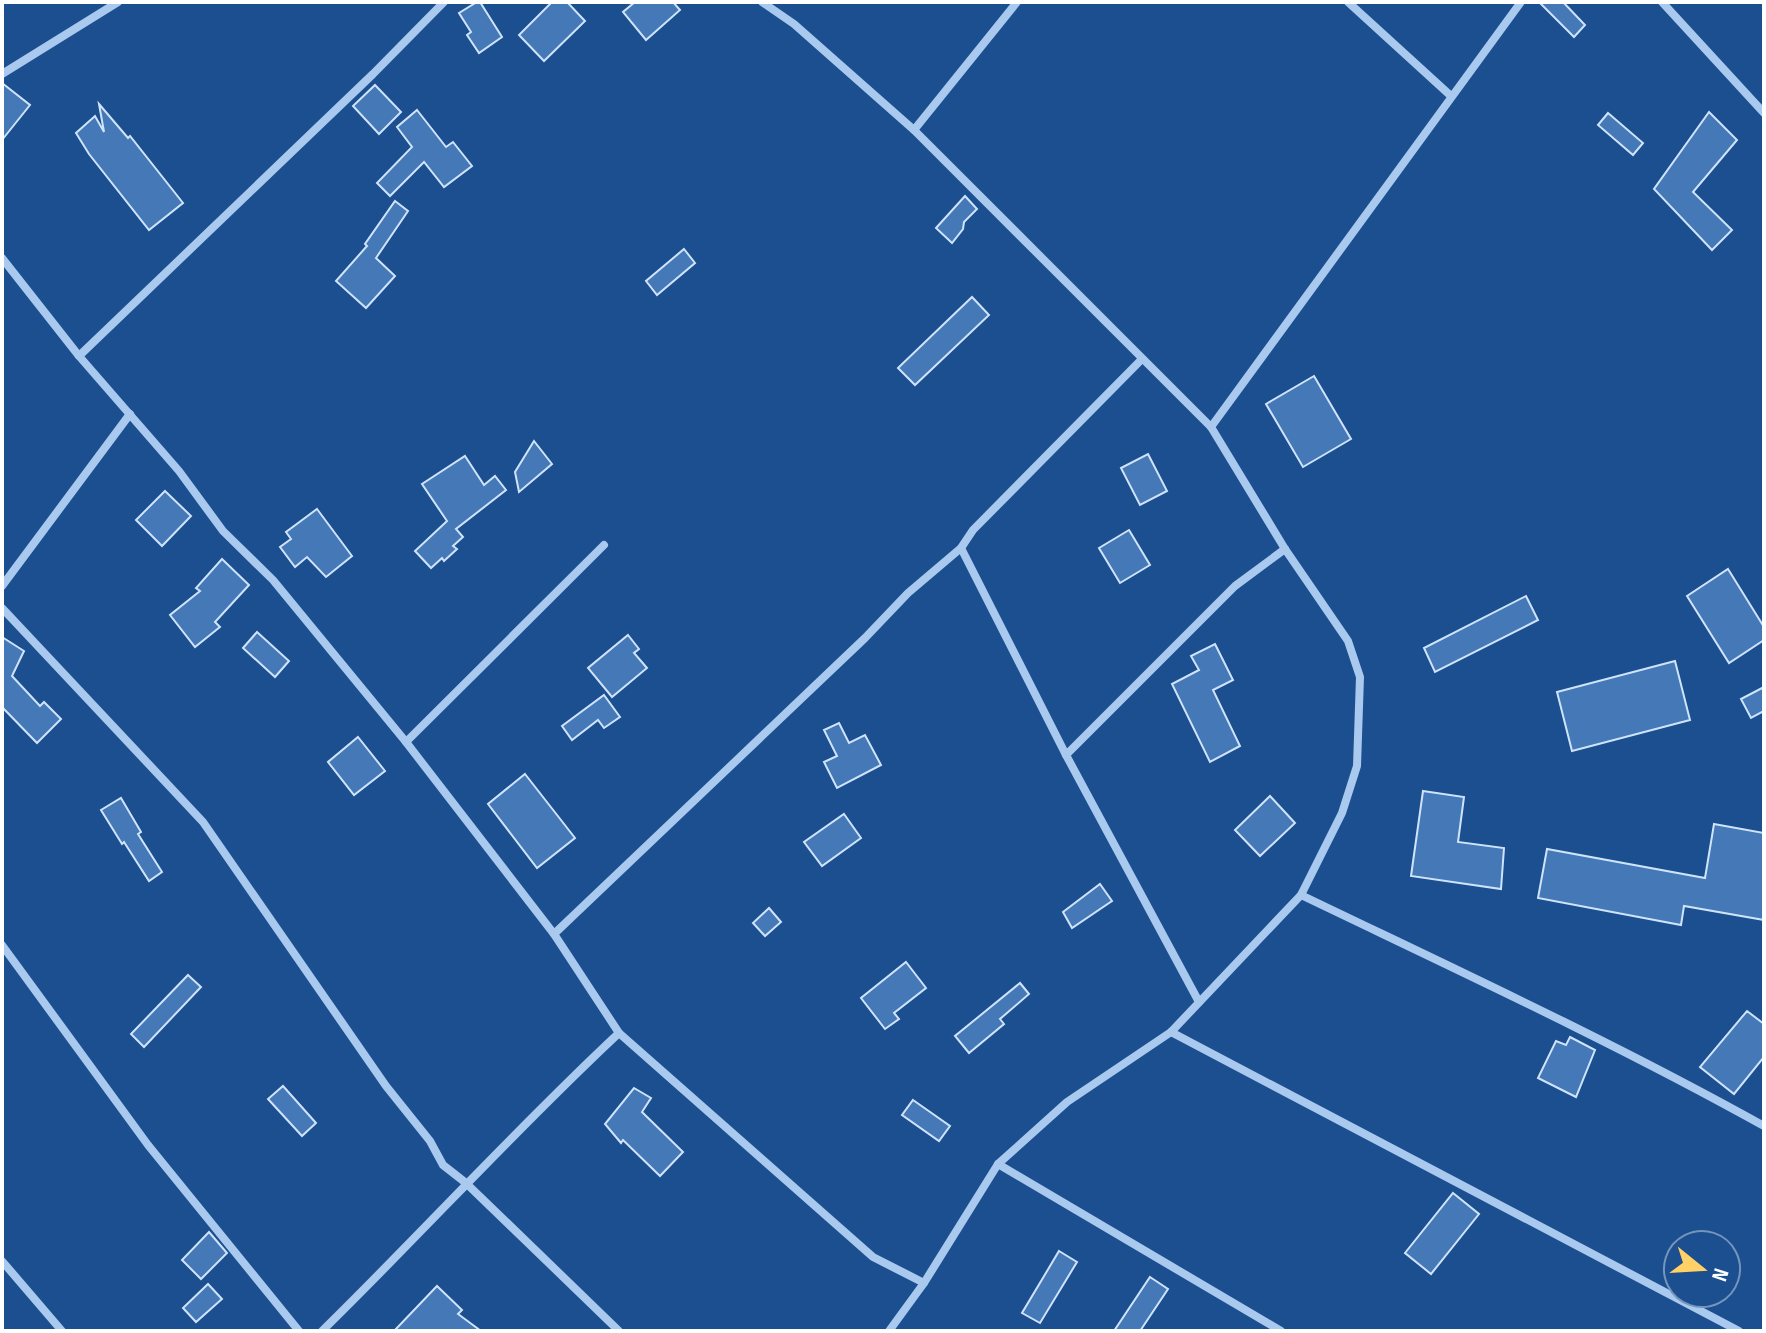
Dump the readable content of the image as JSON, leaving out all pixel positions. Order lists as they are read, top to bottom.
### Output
{
  "north": "right"
}
